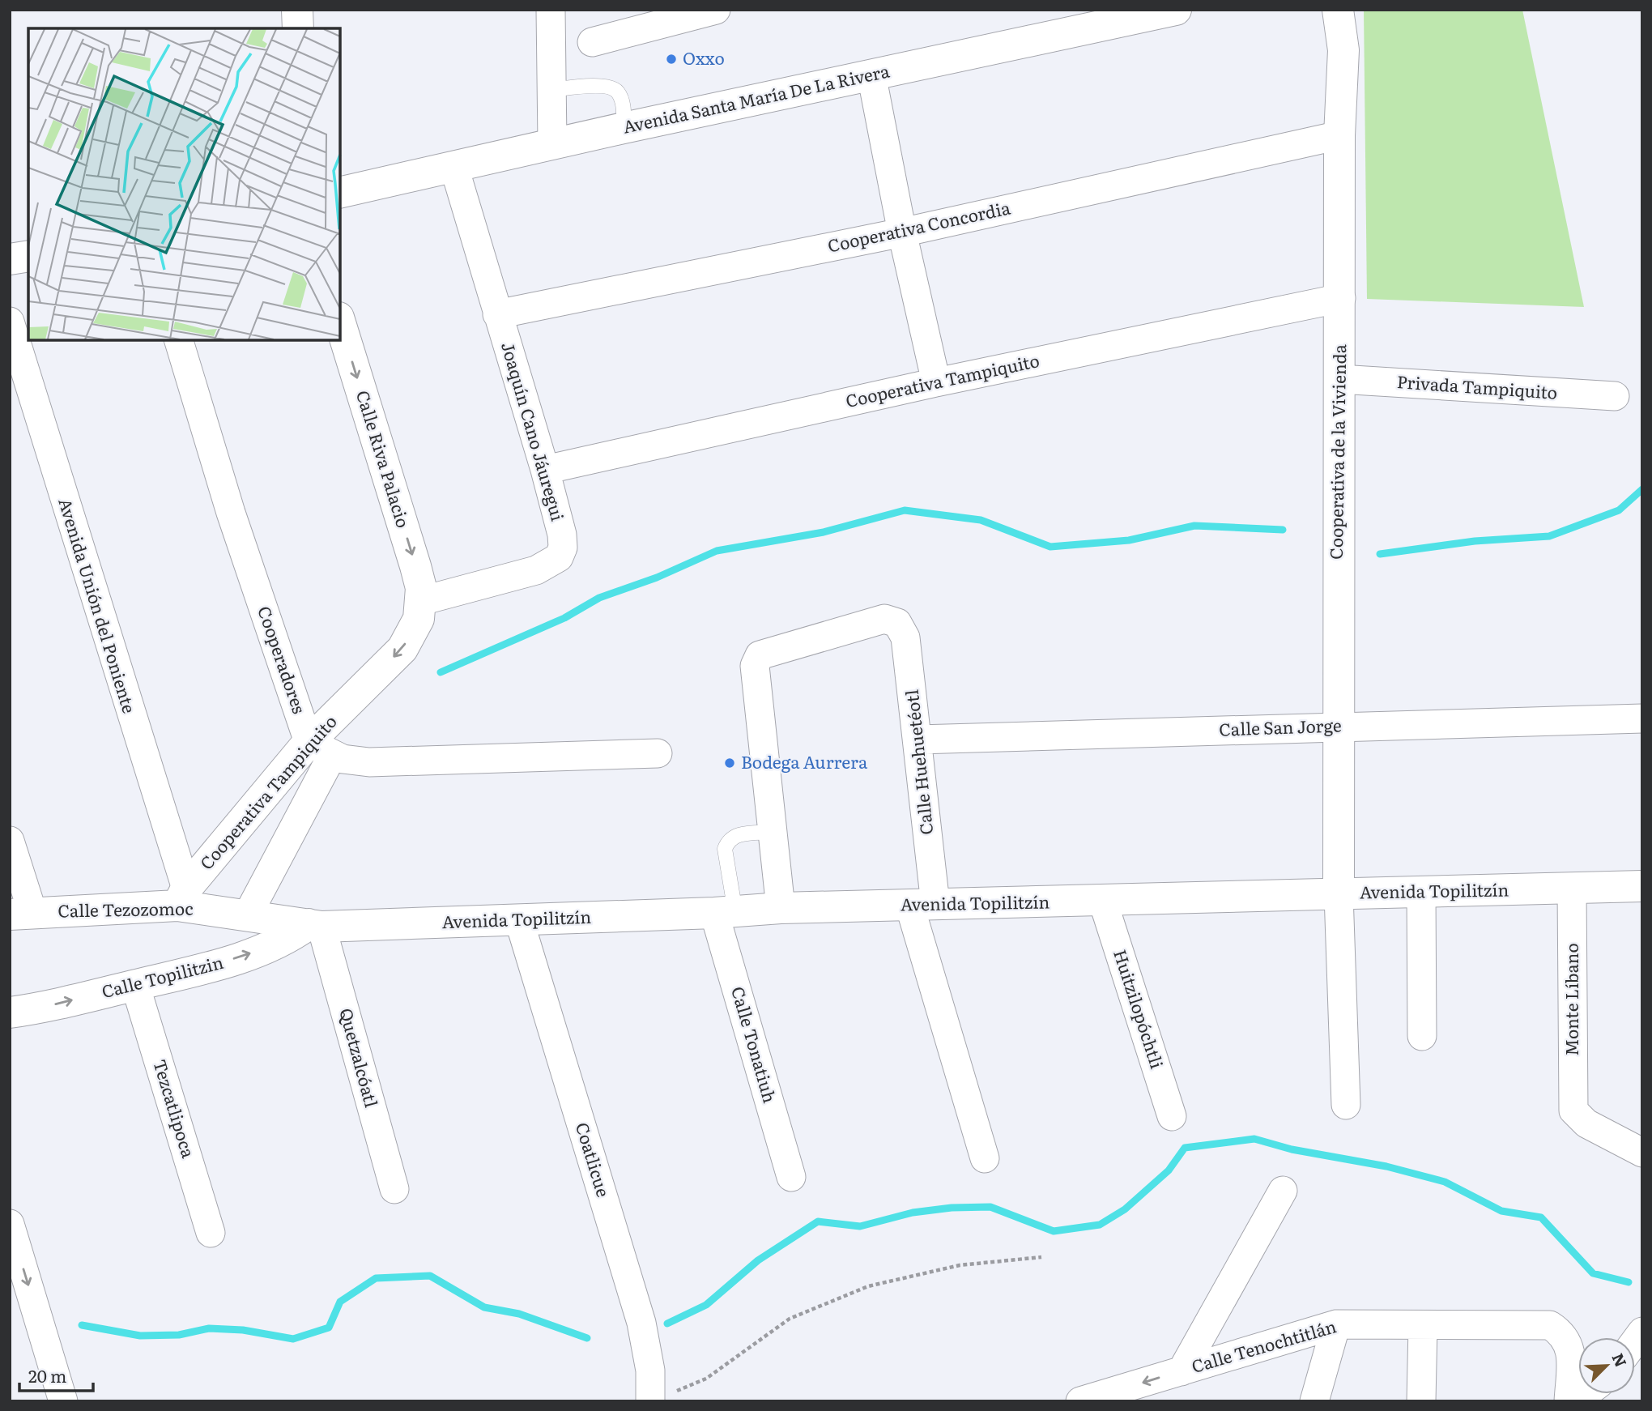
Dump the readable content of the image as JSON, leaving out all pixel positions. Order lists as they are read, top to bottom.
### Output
{
  "streets": {
    "street": [
      "Avenida Santa María De La Rivera",
      "Cooperativa Concordia",
      "Cooperativa Tampiquito",
      "Privada Tampiquito",
      "Joaquín Cano Jáuregui",
      "Cooperativa de la Vivienda",
      "Calle Riva Palacio",
      "Avenida Unión del Poniente",
      "Cooperadores",
      "Calle San Jorge",
      "Calle Huehuetéotl",
      "Avenida Topilitzín",
      "Calle Tezozomoc",
      "Calle Topilitzin",
      "Monte Líbano",
      "Huitzilopóchtli",
      "Calle Tonatiuh",
      "Quetzalcóatl",
      "Tezcatlipoca",
      "Coatlicue",
      "Calle Tenochtitlán"
    ]
  },
  "crossings": [
    ["Avenida Santa María De La Rivera", "Joaquín Cano Jáuregui"],
    ["Cooperativa Concordia", "Joaquín Cano Jáuregui"],
    ["Cooperativa Concordia", "Cooperativa de la Vivienda"],
    ["Cooperativa Tampiquito", "Joaquín Cano Jáuregui"],
    ["Cooperativa Tampiquito", "Cooperativa de la Vivienda"],
    ["Cooperativa Tampiquito", "Calle Riva Palacio"],
    ["Cooperativa Tampiquito", "Avenida Unión del Poniente"],
    ["Cooperativa Tampiquito", "Cooperadores"],
    ["Cooperativa Tampiquito", "Calle Tezozomoc"],
    ["Privada Tampiquito", "Cooperativa de la Vivienda"],
    ["Joaquín Cano Jáuregui", "Calle Riva Palacio"],
    ["Cooperativa de la Vivienda", "Calle San Jorge"],
    ["Cooperativa de la Vivienda", "Avenida Topilitzín"],
    ["Avenida Unión del Poniente", "Calle Tezozomoc"],
    ["Calle San Jorge", "Calle Huehuetéotl"],
    ["Calle Huehuetéotl", "Avenida Topilitzín"],
    ["Avenida Topilitzín", "Calle Tezozomoc"],
    ["Avenida Topilitzín", "Calle Topilitzin"],
    ["Avenida Topilitzín", "Monte Líbano"],
    ["Avenida Topilitzín", "Huitzilopóchtli"],
    ["Avenida Topilitzín", "Calle Tonatiuh"],
    ["Avenida Topilitzín", "Quetzalcóatl"],
    ["Avenida Topilitzín", "Coatlicue"],
    ["Calle Tezozomoc", "Calle Topilitzin"],
    ["Calle Tezozomoc", "Quetzalcóatl"],
    ["Calle Topilitzin", "Quetzalcóatl"],
    ["Calle Topilitzin", "Tezcatlipoca"]
  ],
  "one_way": ["Calle Riva Palacio", "Calle Topilitzin"],
  "places": ["Oxxo", "Bodega Aurrera"],
  "scale_bar": "20 m",
  "north": "top right"
}
